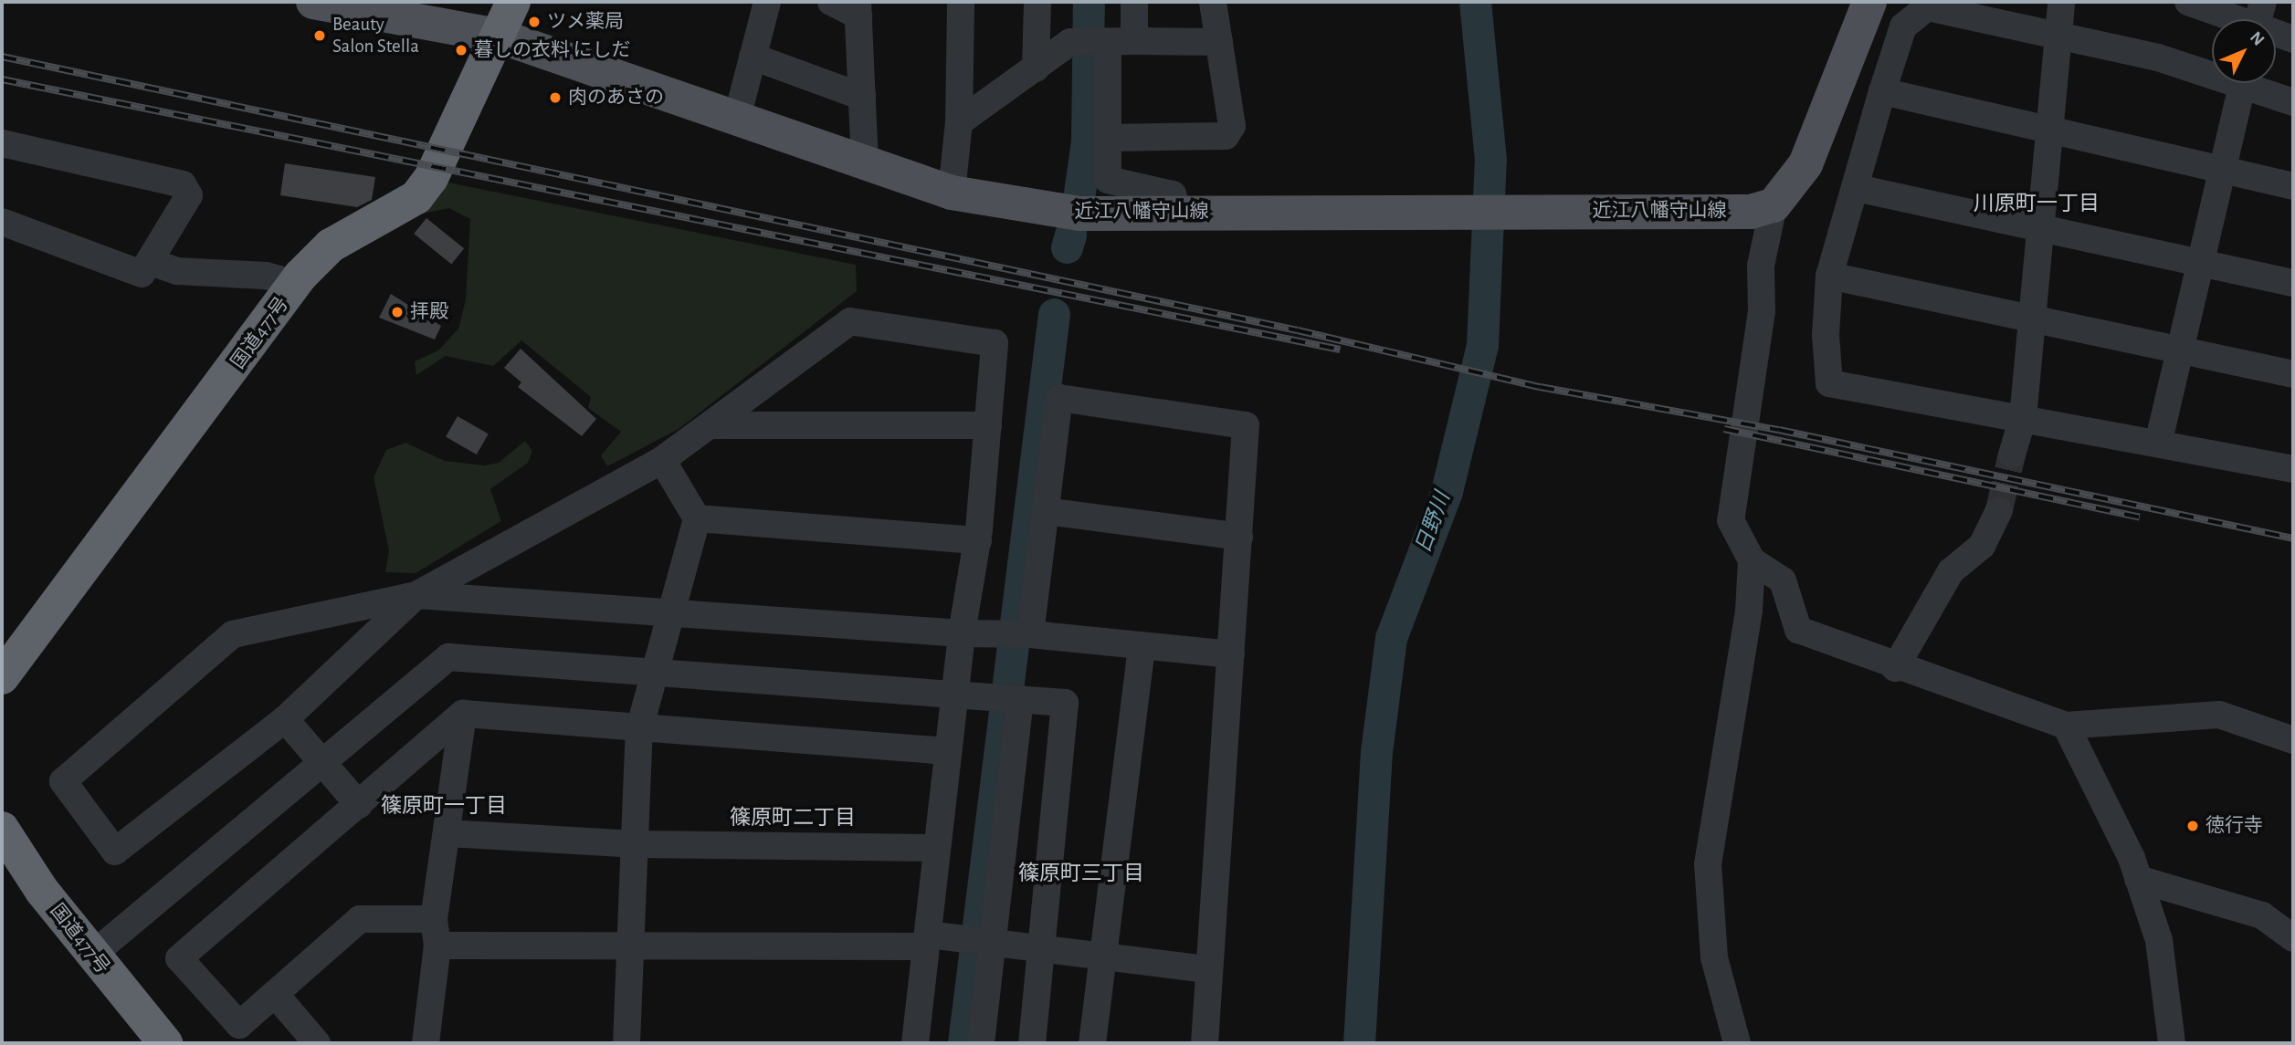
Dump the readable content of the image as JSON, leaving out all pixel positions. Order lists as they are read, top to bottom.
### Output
{
  "streets": {
    "highway": ["国道477号"],
    "main road": ["近江八幡守山線"]
  },
  "crossings": [
    ["近江八幡守山線", "国道477号"]
  ],
  "districts": [
    "川原町一丁目",
    "篠原町一丁目",
    "篠原町二丁目",
    "篠原町三丁目"
  ],
  "water": ["日野川"],
  "places": [
    "ツメ薬局",
    "Beauty Salon Stella",
    "暮しの衣料 にしだ",
    "肉のあさの",
    "拝殿",
    "徳行寺"
  ],
  "north": "top right"
}
